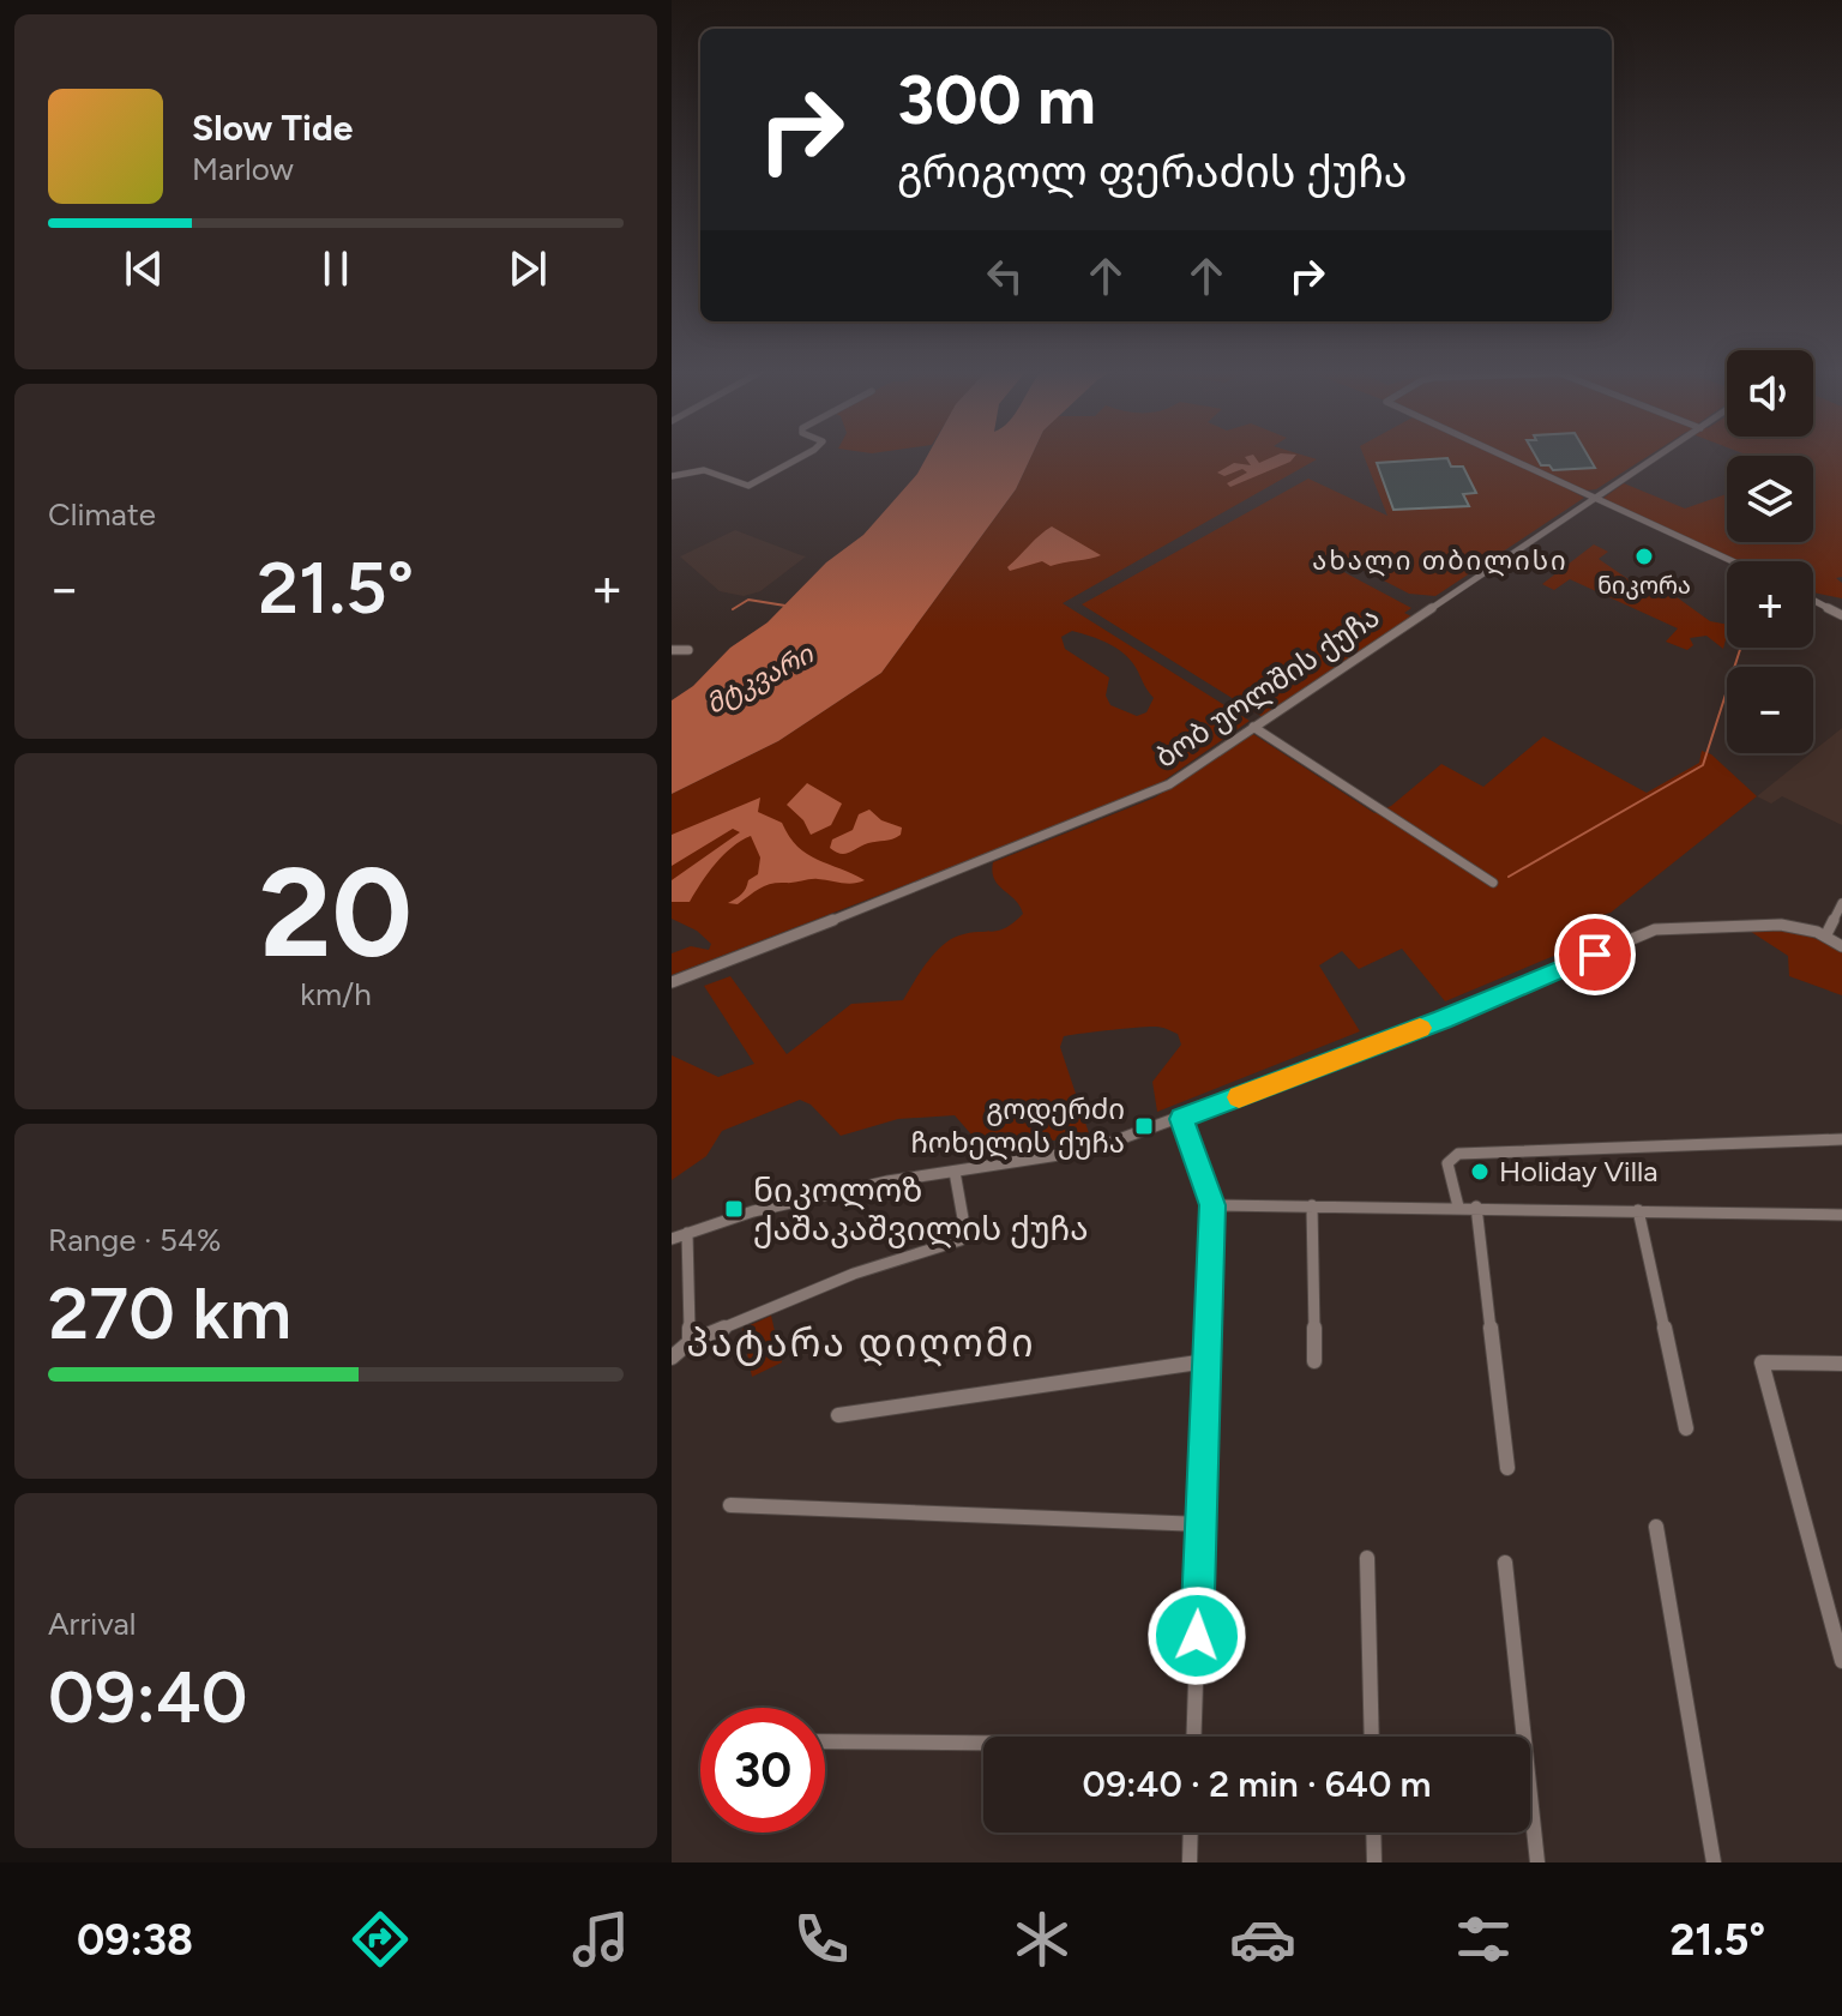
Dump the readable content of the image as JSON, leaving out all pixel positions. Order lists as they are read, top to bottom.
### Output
{
  "streets": {
    "street": ["ბობ უოლშის ქუჩა"]
  },
  "districts": ["ახალი თბილისი", "პატარა დიღომი"],
  "water": ["მტკვარი"],
  "places": {
    "other": ["ნიკორა", "Holiday Villa"],
    "transit": ["გოდერძი ჩოხელის ქუჩა", "ნიკოლოზ ქაშაკაშვილის ქუჩა"]
  },
  "page": {
    "turn": ["300 m", "გრიგოლ ფერაძის ქუჩა"],
    "song": ["Slow Tide", "Marlow"],
    "map_buttons": ["+", "−"],
    "tile": [
      "Climate",
      ["20", "km/h"],
      ["Range · 54%", "270 km"],
      ["Arrival", "09:40"]
    ],
    "heat": ["−", "21.5°", "+"],
    "limit": "30",
    "trip": "09:40 · 2 min · 640 m",
    "tabs": ["09:38", "21.5°"]
  }
}
